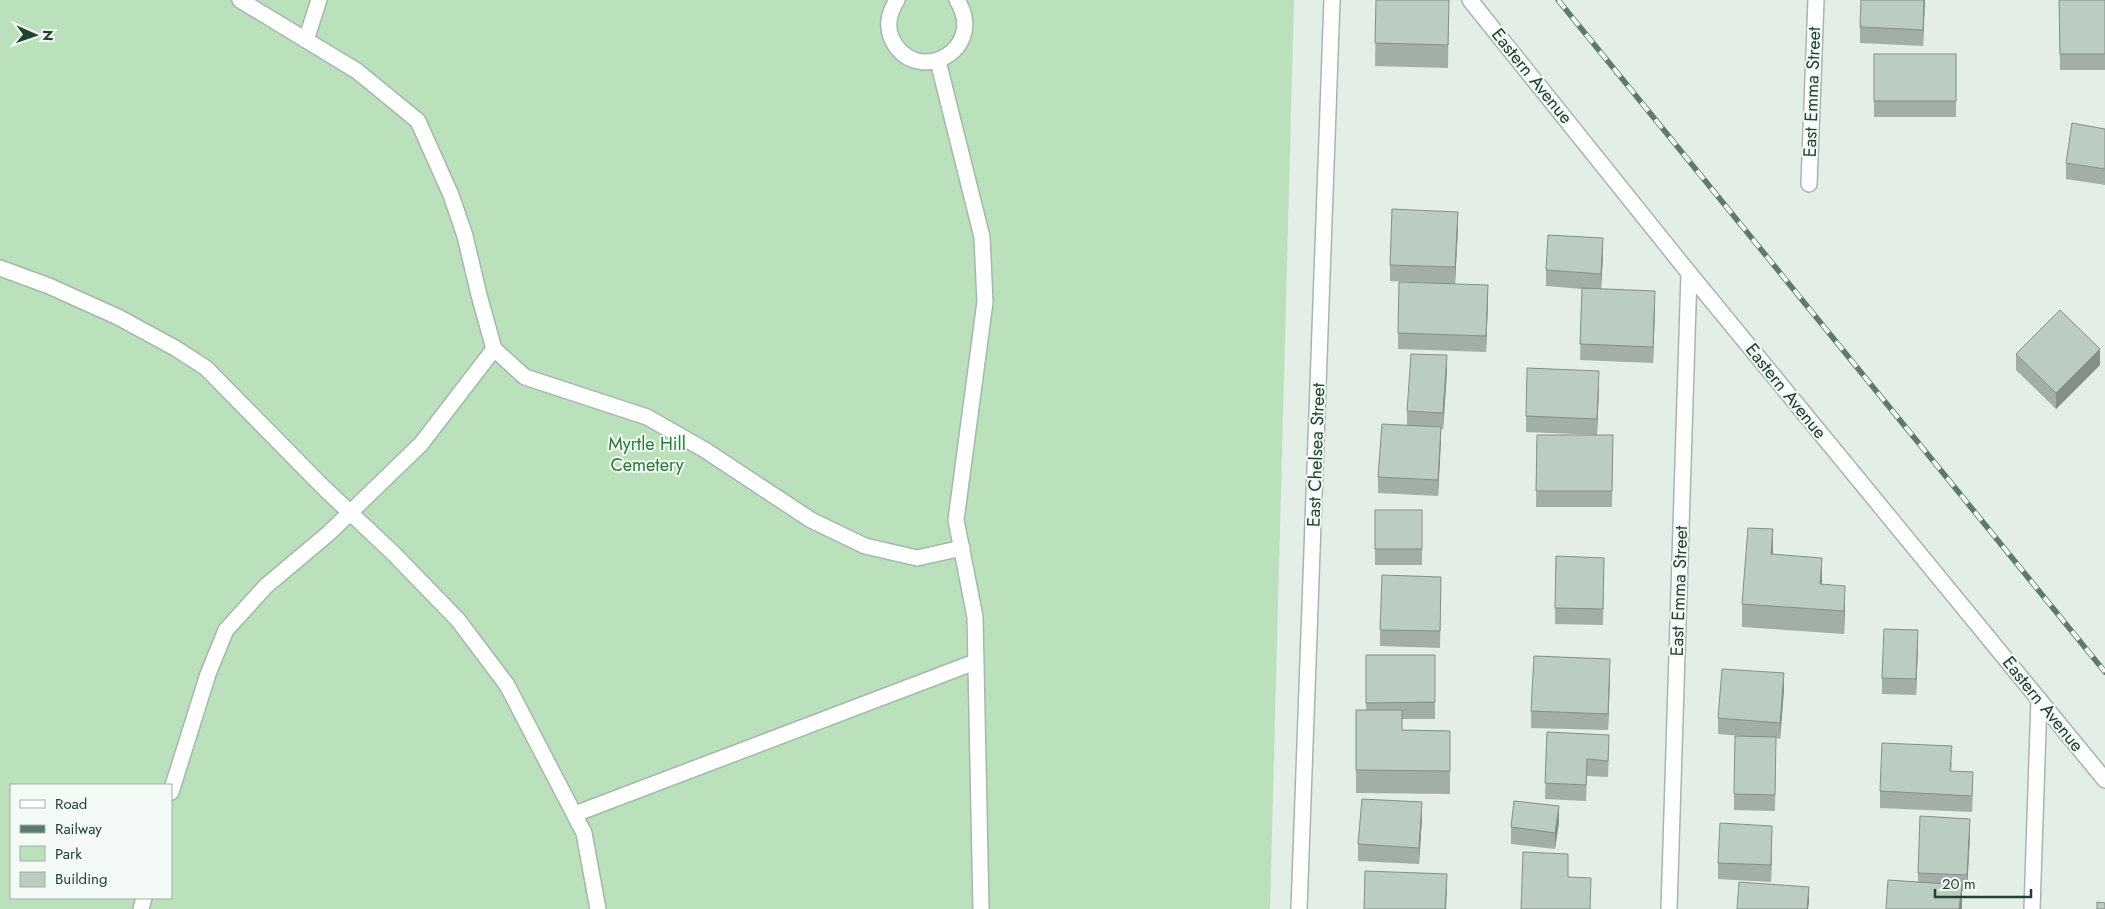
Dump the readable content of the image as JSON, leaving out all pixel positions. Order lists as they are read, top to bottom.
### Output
{
  "streets": {
    "street": ["Eastern Avenue", "East Emma Street", "East Chelsea Street"]
  },
  "crossings": [
    ["Eastern Avenue", "East Emma Street"]
  ],
  "parks": ["Myrtle Hill Cemetery"],
  "legend": [
    "Road",
    "Railway",
    "Park",
    "Building"
  ],
  "scale_bar": "20 m",
  "north": "right"
}
